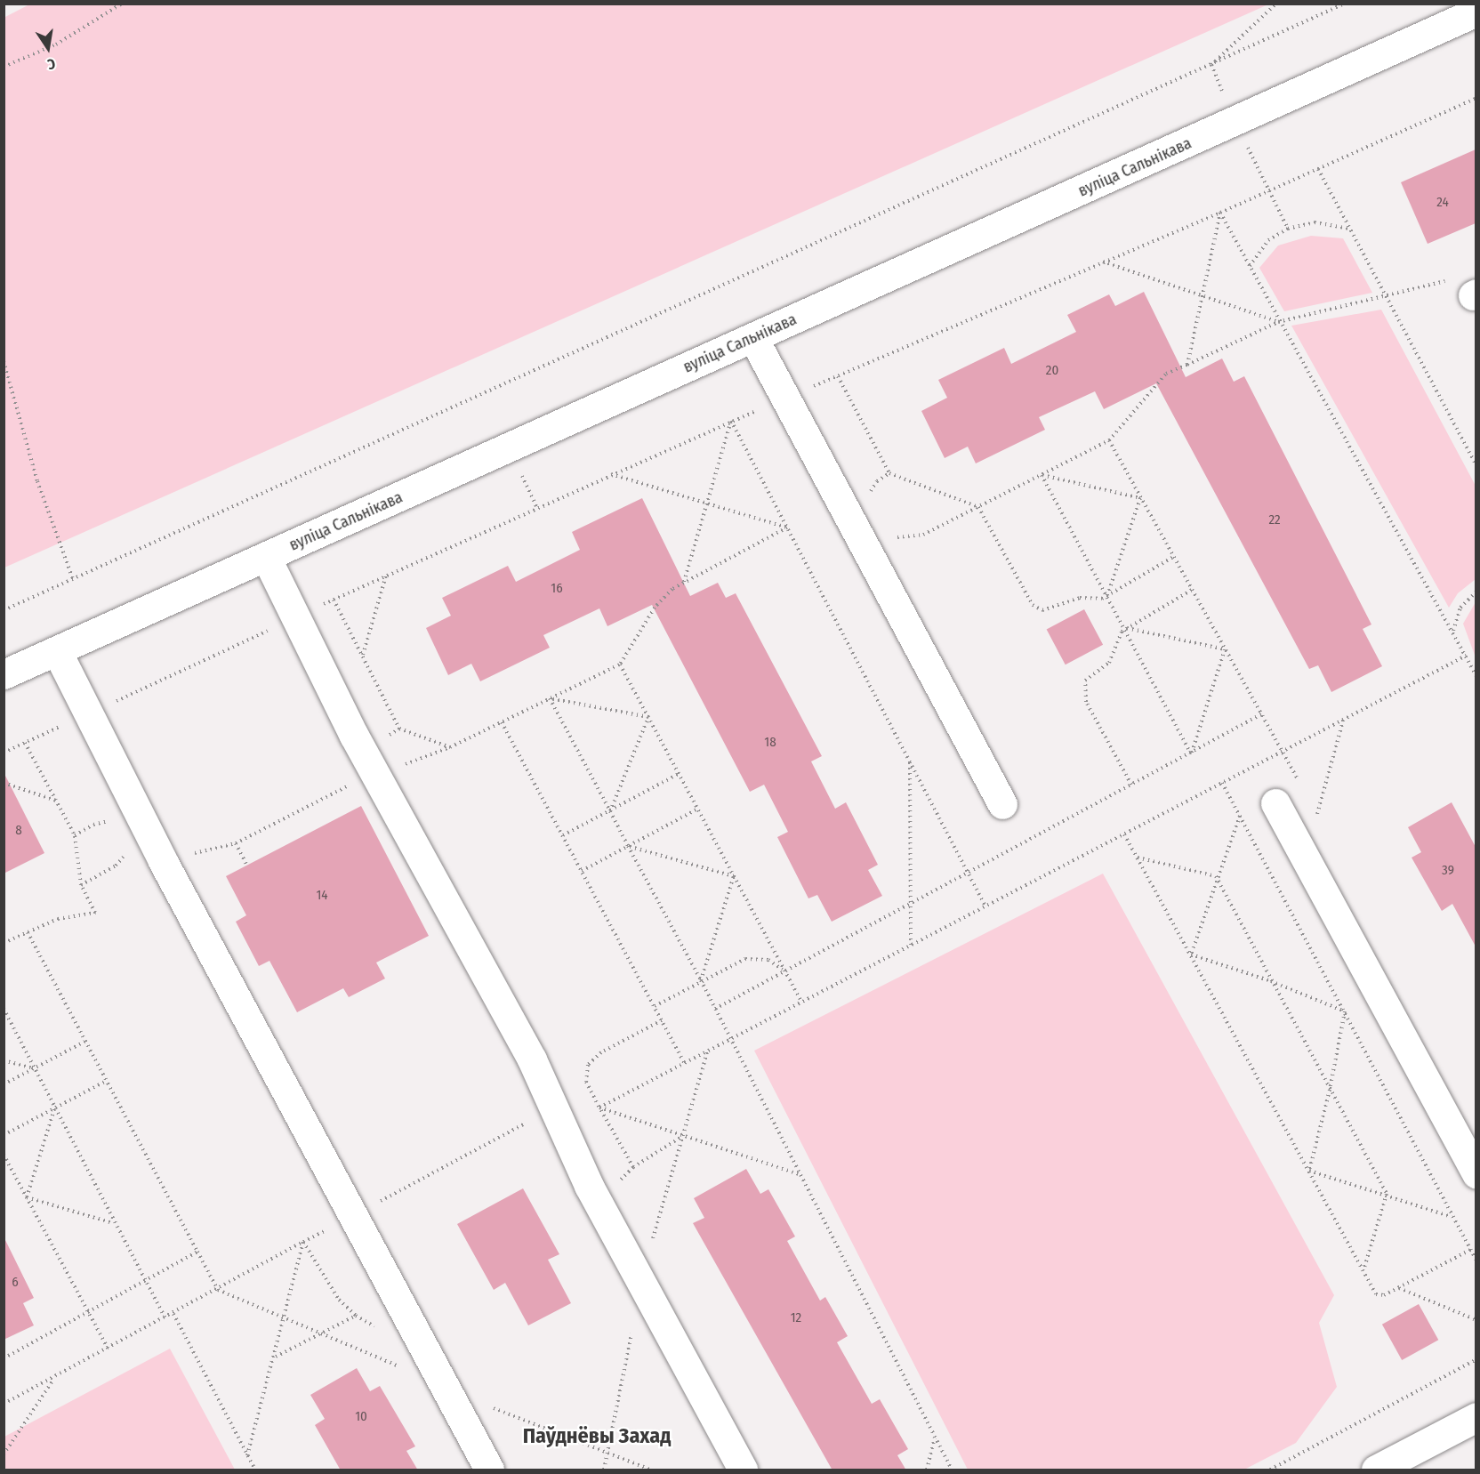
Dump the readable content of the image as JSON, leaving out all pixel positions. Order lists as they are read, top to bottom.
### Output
{
  "streets": {
    "street": ["вуліца Сальнікава"]
  },
  "districts": ["Паўднёвы Захад"],
  "house_numbers": [
    "24",
    "20",
    "22",
    "16",
    "18",
    "8",
    "39",
    "14",
    "6",
    "12",
    "10"
  ],
  "north": "bottom"
}
